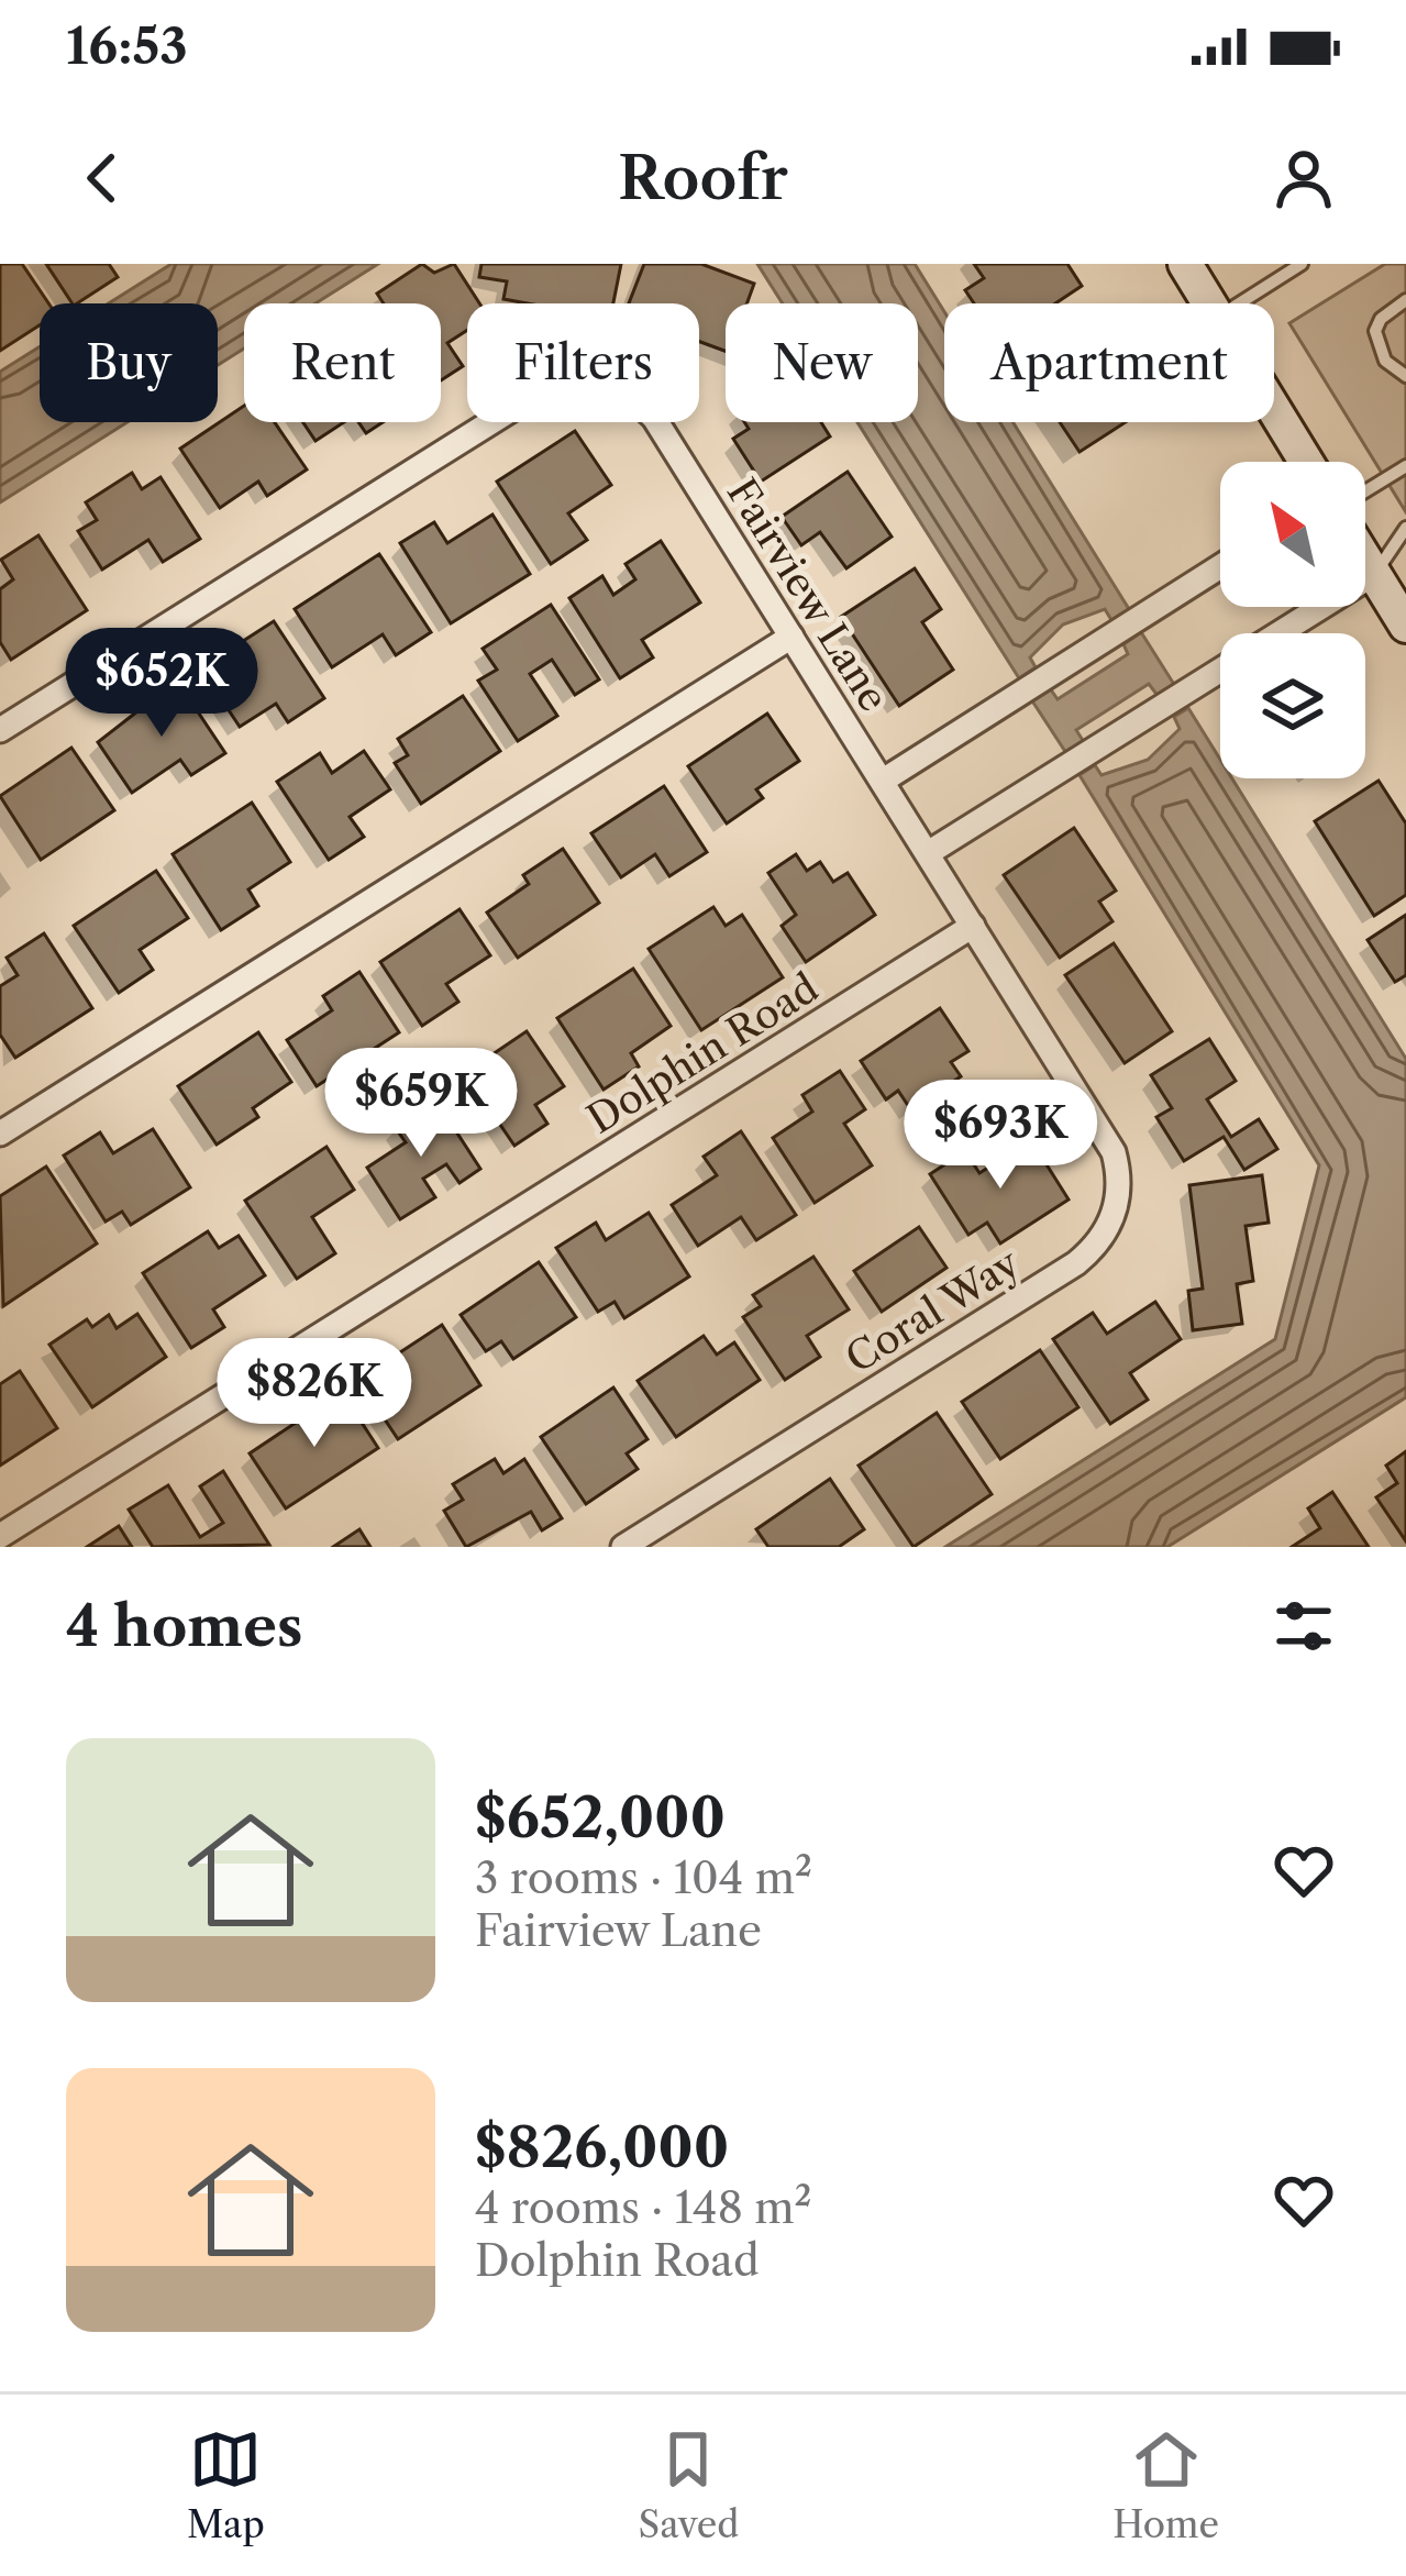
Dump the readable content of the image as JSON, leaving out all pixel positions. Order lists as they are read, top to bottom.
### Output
{
  "streets": {
    "street": ["Fairview Lane", "Dolphin Road", "Coral Way"]
  },
  "crossings": [
    ["Fairview Lane", "Coral Way"],
    ["Dolphin Road", "Coral Way"]
  ],
  "north": "top left",
  "page": {
    "status": "16:53",
    "header": "Roofr",
    "chip": [
      "Buy",
      "Rent",
      "Filters",
      "New",
      "Apartment"
    ],
    "price": [
      "$652K",
      "$659K",
      "$693K",
      "$826K"
    ],
    "heading": "4 homes",
    "list": [
      {
        "name": "$652,000",
        "note": "3 rooms · 104 m² · Fairview Lane"
      },
      {
        "name": "$826,000",
        "note": "4 rooms · 148 m² · Dolphin Road"
      }
    ],
    "tabs": ["Map", "Saved", "Home"]
  }
}
